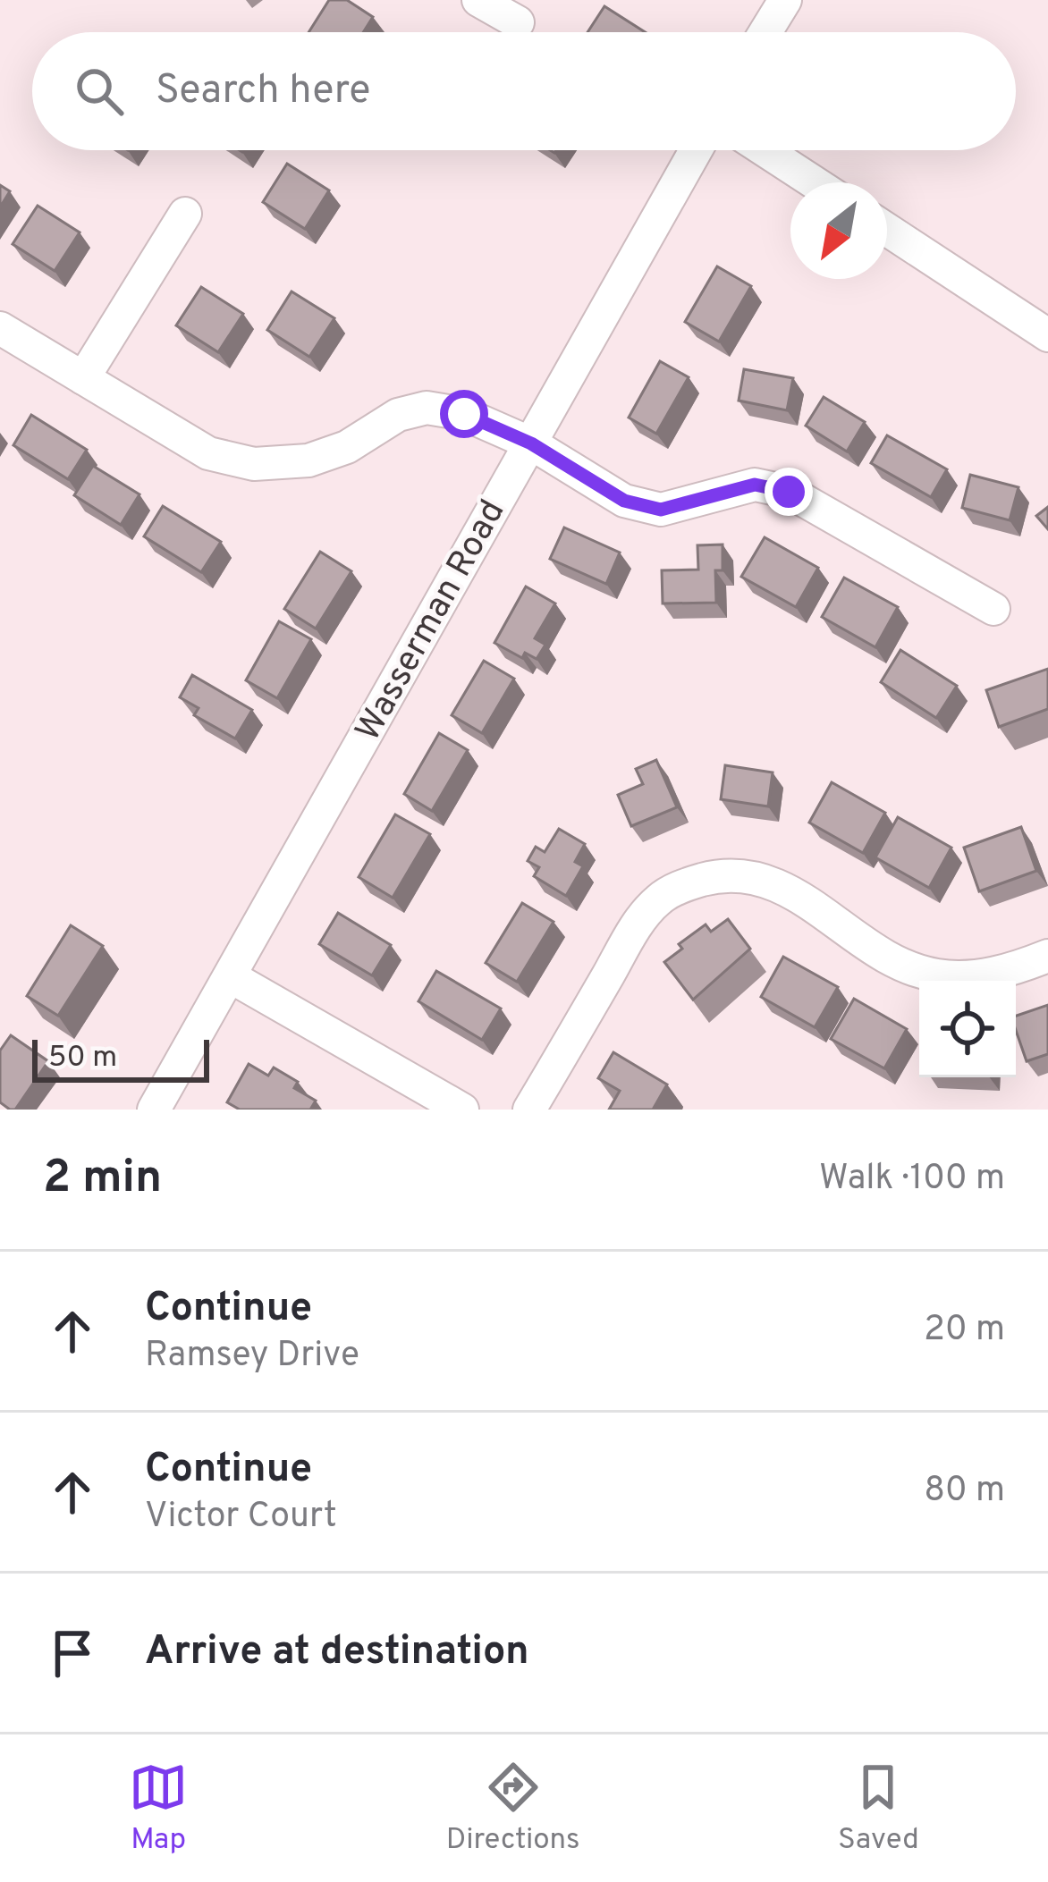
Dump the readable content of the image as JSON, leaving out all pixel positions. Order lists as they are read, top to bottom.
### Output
{
  "streets": {
    "street": ["Wasserman Road"]
  },
  "scale_bar": "50 m",
  "north": "bottom left",
  "page": {
    "search": "Search here",
    "scale": "50 m",
    "heading": ["2 min", "Walk · 100 m"],
    "list": [
      ["Continue", "Ramsey Drive", "20 m"],
      ["Continue", "Victor Court", "80 m"],
      "Arrive at destination"
    ],
    "nav": ["Map", "Directions", "Saved"]
  }
}
